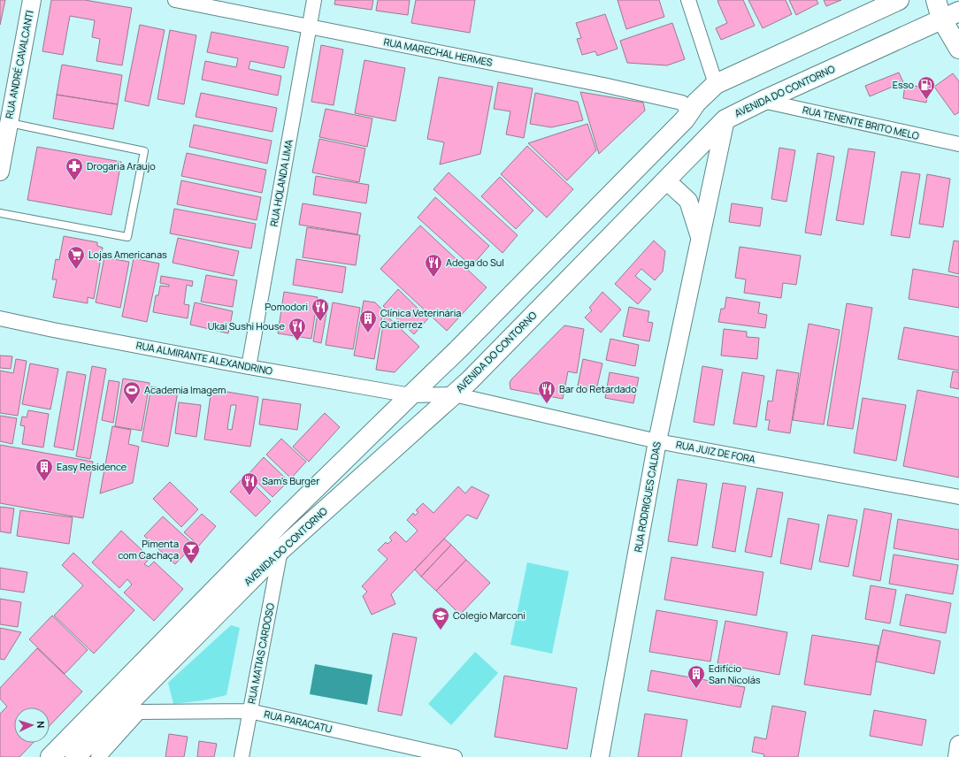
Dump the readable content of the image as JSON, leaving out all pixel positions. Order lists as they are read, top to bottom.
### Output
{
  "streets": {
    "main road": ["AVENIDA DO CONTORNO"],
    "street": [
      "RUA MARECHAL HERMES",
      "RUA ANDRÉ CAVALCANTI",
      "RUA TENENTE BRITO MELO",
      "RUA HOLANDA LIMA",
      "RUA ALMIRANTE ALEXANDRINO",
      "RUA JUIZ DE FORA",
      "RUA RODRIGUES CALDAS",
      "RUA MATIAS CARDOSO",
      "RUA PARACATU"
    ]
  },
  "crossings": [
    ["RUA MARECHAL HERMES", "AVENIDA DO CONTORNO"],
    ["RUA MARECHAL HERMES", "RUA HOLANDA LIMA"],
    ["AVENIDA DO CONTORNO", "RUA TENENTE BRITO MELO"],
    ["AVENIDA DO CONTORNO", "RUA ALMIRANTE ALEXANDRINO"],
    ["AVENIDA DO CONTORNO", "RUA JUIZ DE FORA"],
    ["AVENIDA DO CONTORNO", "RUA RODRIGUES CALDAS"],
    ["AVENIDA DO CONTORNO", "RUA MATIAS CARDOSO"],
    ["RUA HOLANDA LIMA", "RUA ALMIRANTE ALEXANDRINO"],
    ["RUA ALMIRANTE ALEXANDRINO", "RUA JUIZ DE FORA"],
    ["RUA JUIZ DE FORA", "RUA RODRIGUES CALDAS"],
    ["RUA MATIAS CARDOSO", "RUA PARACATU"]
  ],
  "places": {
    "fuel station": ["Esso"],
    "pharmacy": ["Drogaria Araujo"],
    "supermarket": ["Lojas Americanas"],
    "restaurant": [
      "Adega do Sul",
      "Pomodori",
      "Ukai Sushi House",
      "Bar do Retardado",
      "Sam's Burger"
    ],
    "building": ["Clínica Veterinária Gutierrez", "Easy Residence", "Edifício San Nicolás"],
    "sports": ["Academia Imagem"],
    "bar": ["Pimenta com Cachaça"],
    "school or university": ["Colegio Marconi"]
  },
  "north": "right"
}
